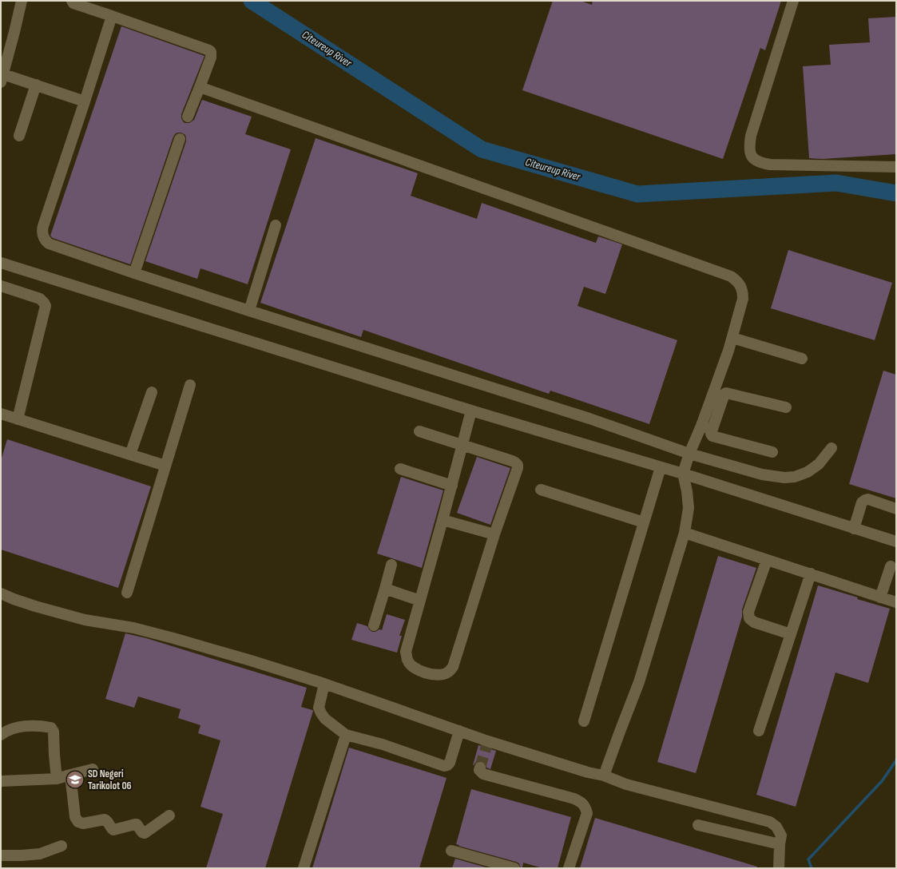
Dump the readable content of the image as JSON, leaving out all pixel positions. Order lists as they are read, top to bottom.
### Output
{
  "water": ["Citeureup River"],
  "places": {
    "school or university": ["SD Negeri Tarikolot 06"]
  }
}
